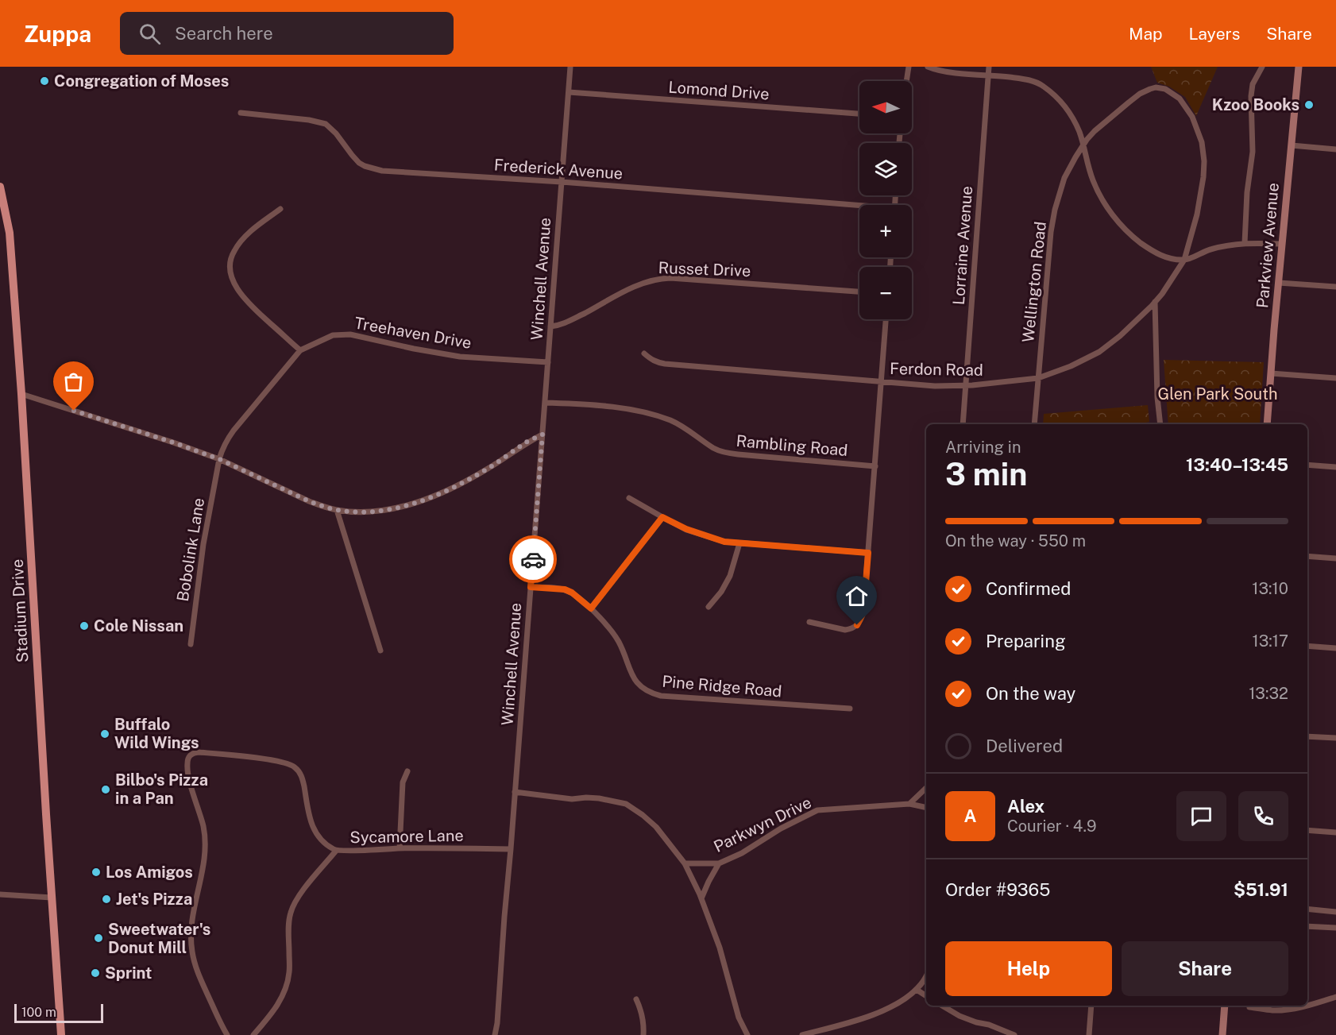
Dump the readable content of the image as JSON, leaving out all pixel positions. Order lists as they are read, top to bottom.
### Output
{
  "streets": {
    "main road": ["Stadium Drive"],
    "street": [
      "Lomond Drive",
      "Frederick Avenue",
      "Lorraine Avenue",
      "Parkview Avenue",
      "Russet Drive",
      "Winchell Avenue",
      "Wellington Road",
      "Treehaven Drive",
      "Ferdon Road",
      "Rambling Road",
      "Bobolink Lane",
      "Pine Ridge Road",
      "Parkwyn Drive",
      "Sycamore Lane"
    ]
  },
  "crossings": [
    ["Lomond Drive", "Winchell Avenue"],
    ["Frederick Avenue", "Winchell Avenue"],
    ["Lorraine Avenue", "Ferdon Road"],
    ["Russet Drive", "Winchell Avenue"],
    ["Winchell Avenue", "Treehaven Drive"],
    ["Winchell Avenue", "Rambling Road"],
    ["Winchell Avenue", "Pine Ridge Road"],
    ["Winchell Avenue", "Sycamore Lane"],
    ["Wellington Road", "Ferdon Road"],
    ["Treehaven Drive", "Bobolink Lane"]
  ],
  "parks": ["Glen Park South"],
  "places": [
    "Congregation of Moses",
    "Kzoo Books",
    "Cole Nissan",
    "Buffalo Wild Wings",
    "Bilbo's Pizza in a Pan",
    "Los Amigos",
    "Jet's Pizza",
    "Sweetwater's Donut Mill",
    "Sprint"
  ],
  "scale_bar": "100 m",
  "north": "left",
  "page": {
    "header": "Zuppa",
    "search": "Search here",
    "nav": ["Map", "Layers", "Share"],
    "map_buttons": ["+", "−"],
    "heading": ["3 min", "Arriving in", "13:40–13:45"],
    "panel": [
      "Alex",
      "Courier · 4.9",
      "Order #9365",
      "$51.91"
    ],
    "bar": "On the way · 550 m",
    "list": [
      ["Confirmed", "13:10"],
      ["Preparing", "13:17"],
      ["On the way", "13:32"],
      "Delivered"
    ],
    "round": "A",
    "buttons": ["Help", "Share"],
    "scale": "100 m"
  }
}
